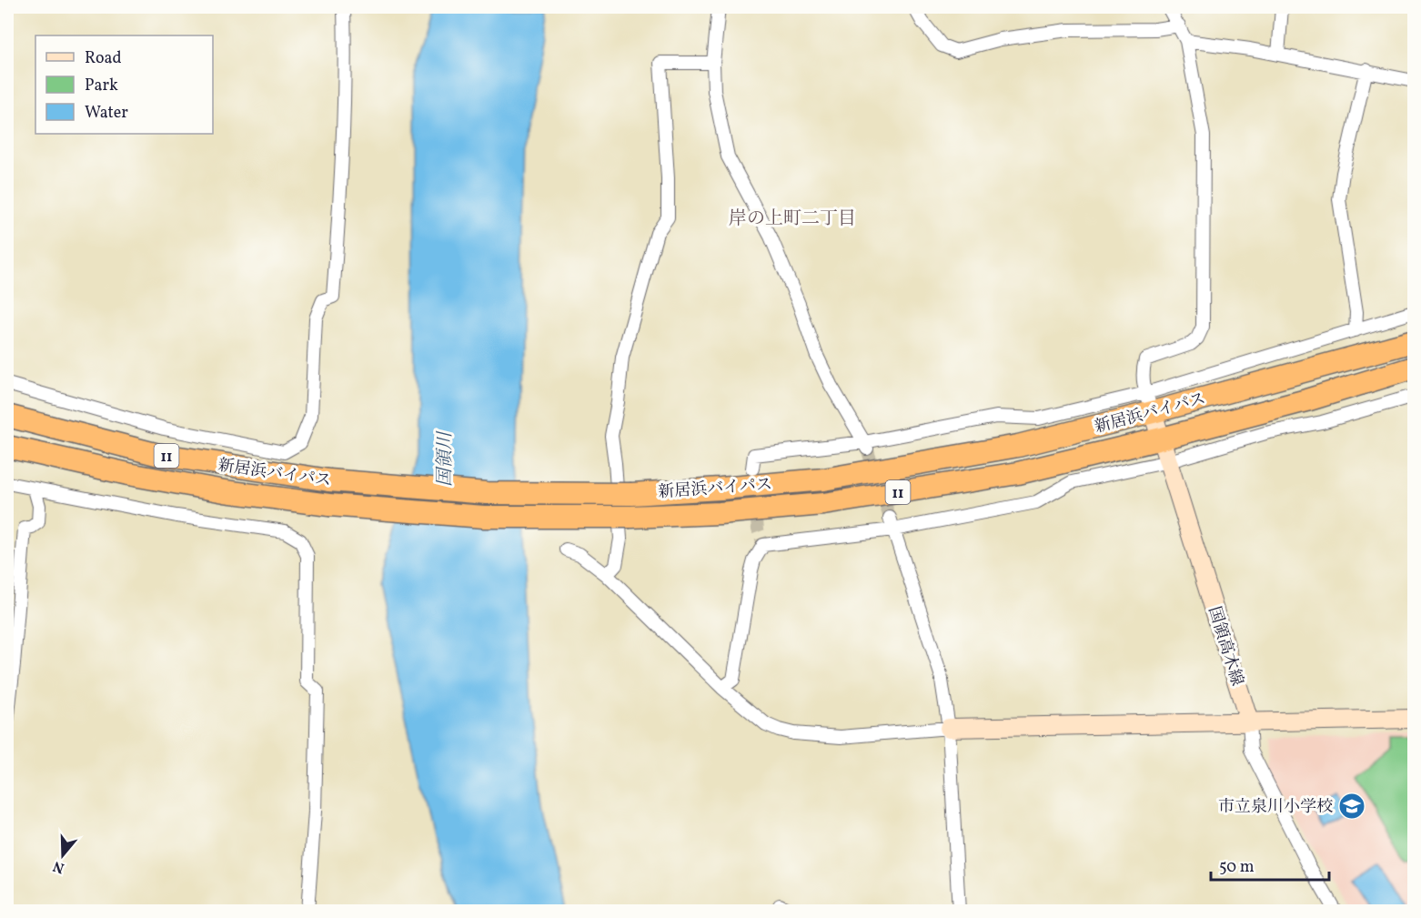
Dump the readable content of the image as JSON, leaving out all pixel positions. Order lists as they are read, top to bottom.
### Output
{
  "streets": {
    "highway": ["新居浜バイパス", "11"],
    "main road": ["国領高木線"]
  },
  "crossings": [
    ["新居浜バイパス", "国領高木線"]
  ],
  "districts": ["岸の上町二丁目"],
  "water": ["国領川"],
  "places": {
    "school or university": ["市立泉川小学校"]
  },
  "legend": ["Road", "Park", "Water"],
  "scale_bar": "50 m",
  "north": "bottom"
}
